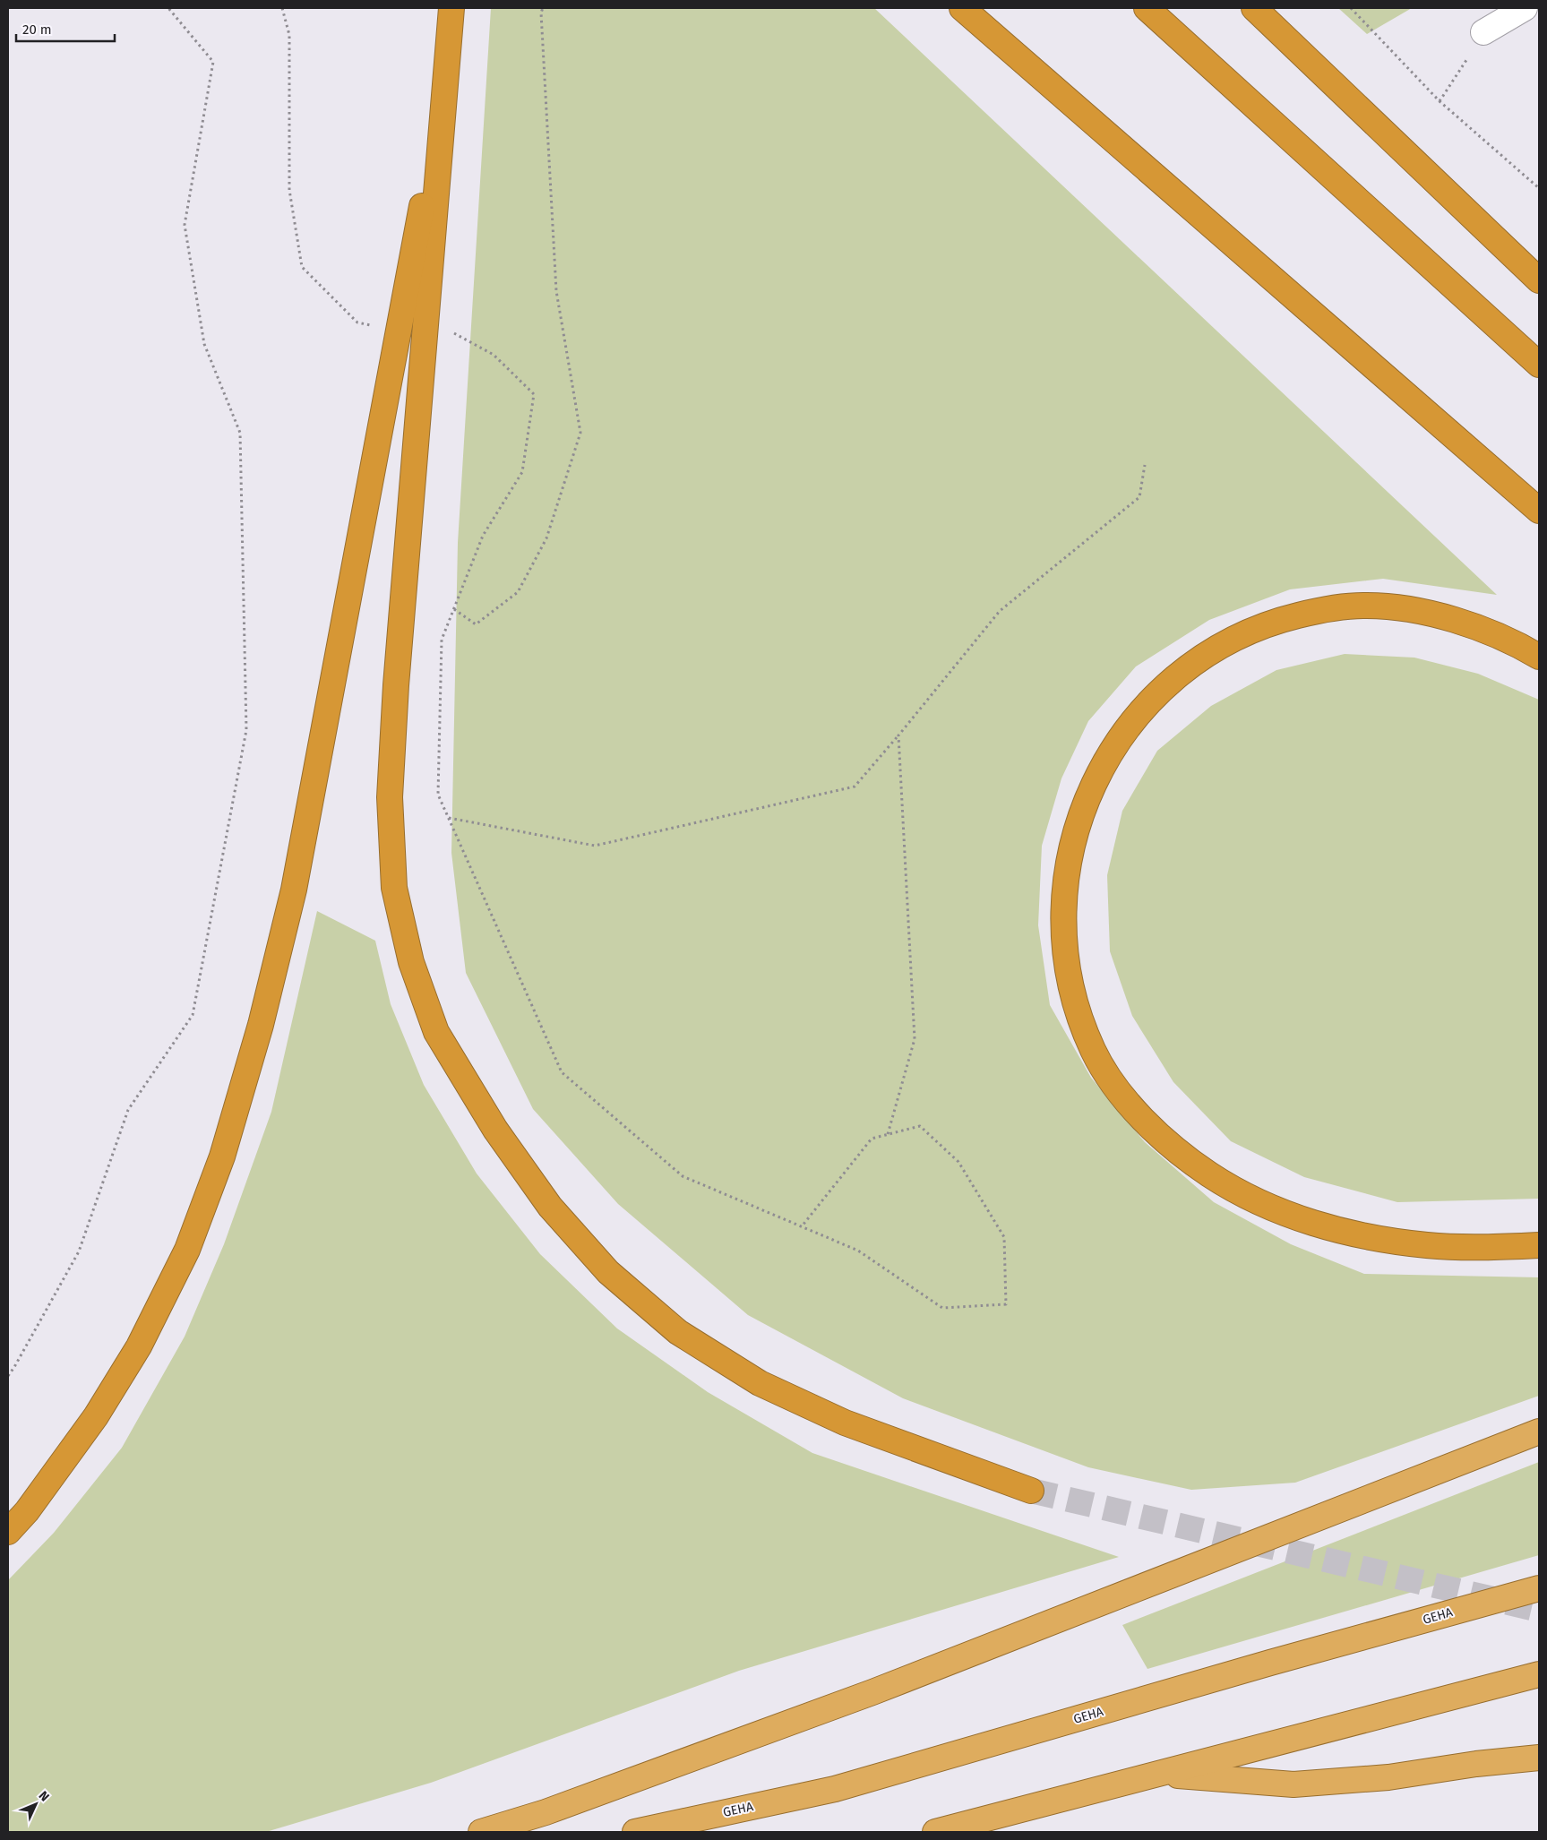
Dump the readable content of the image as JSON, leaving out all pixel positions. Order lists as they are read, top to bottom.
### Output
{
  "streets": {
    "highway": ["GEHA"]
  },
  "scale_bar": "20 m",
  "north": "top right"
}
